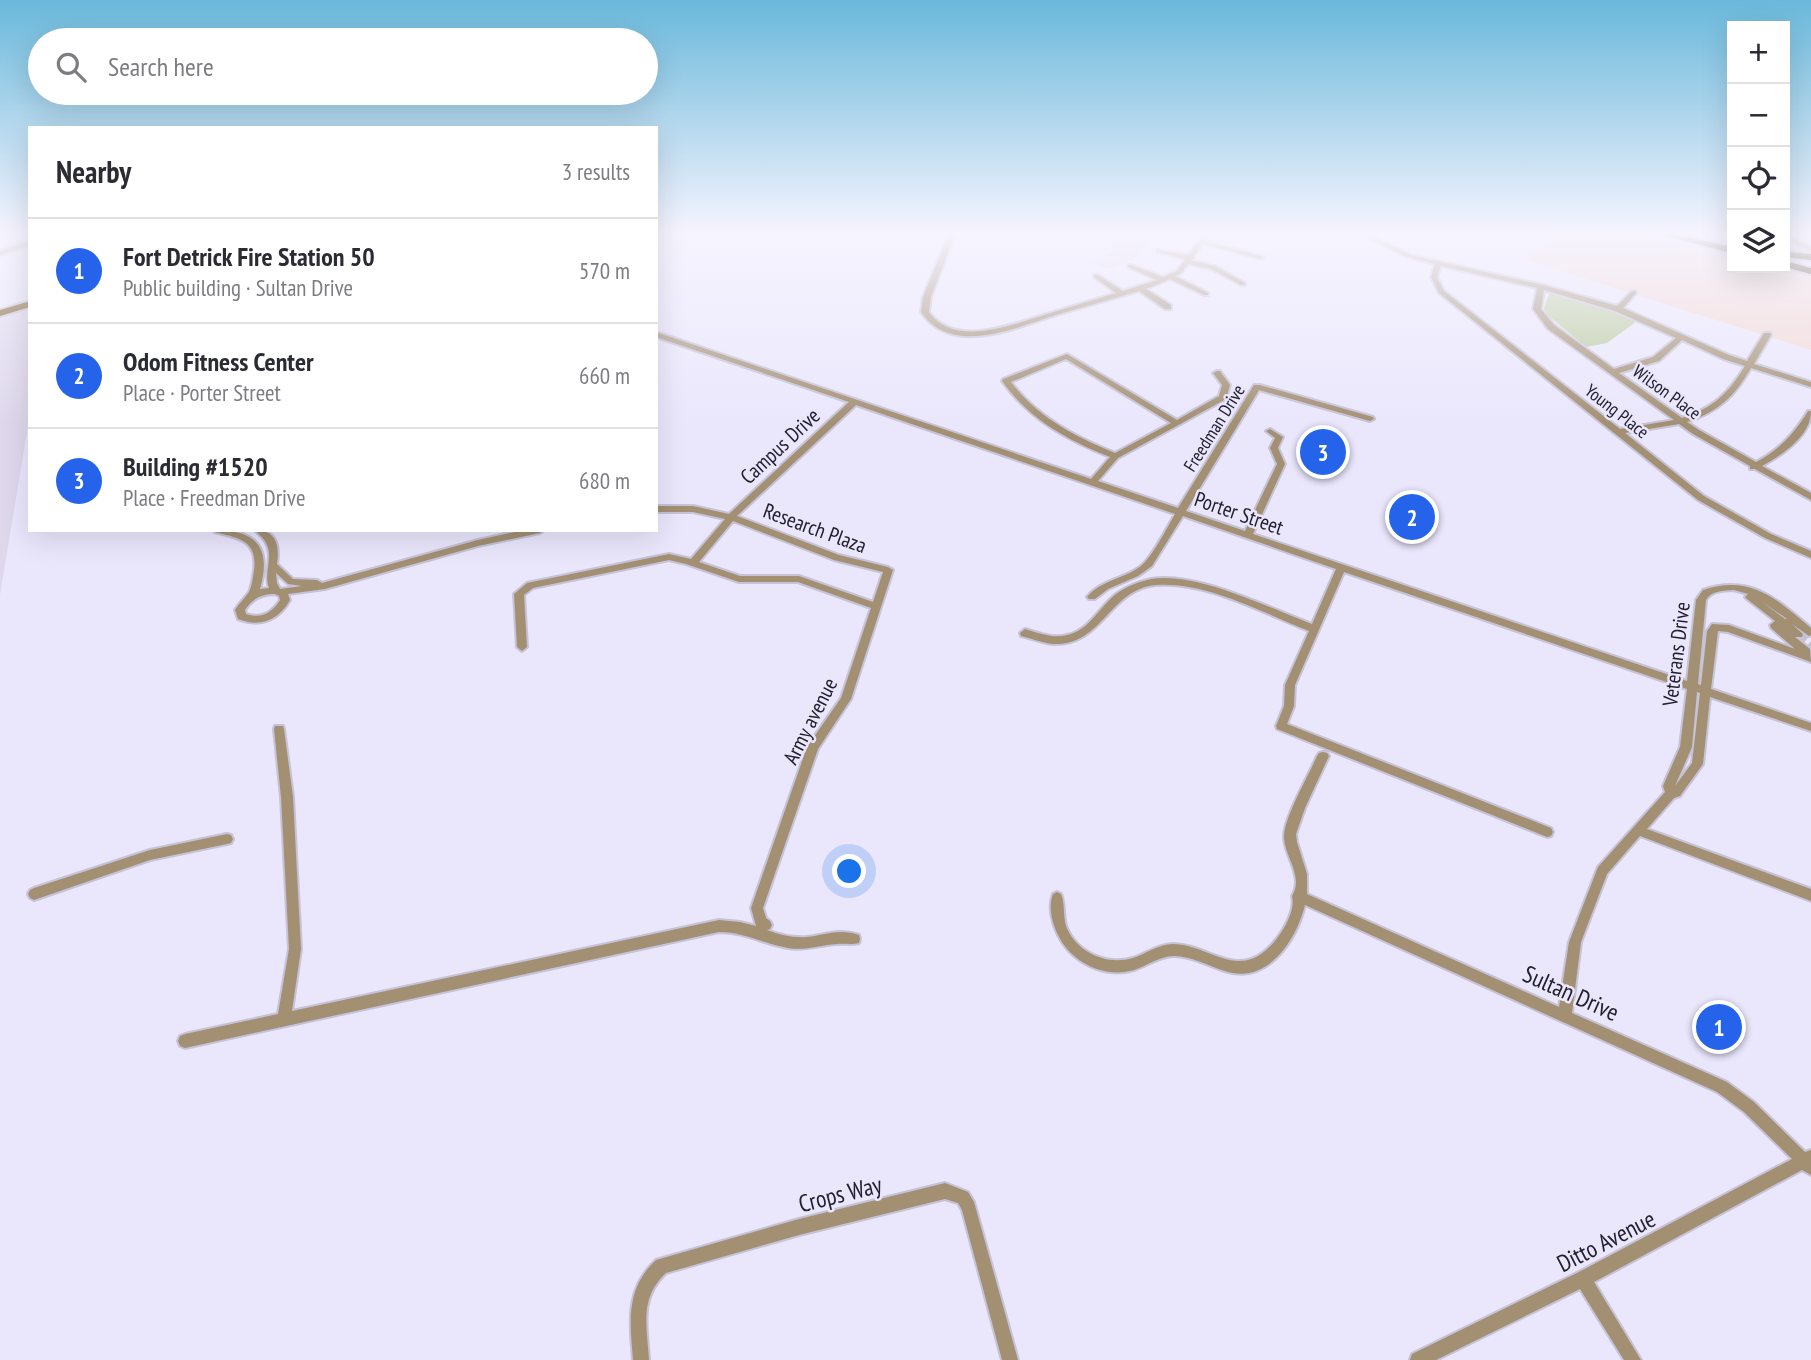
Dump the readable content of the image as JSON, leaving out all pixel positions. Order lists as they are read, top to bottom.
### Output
{
  "streets": {
    "street": [
      "Wilson Place",
      "Young Place",
      "Freedman Drive",
      "Campus Drive",
      "Porter Street",
      "Research Plaza",
      "Veterans Drive",
      "Army avenue",
      "Sultan Drive",
      "Crops Way",
      "Ditto Avenue"
    ]
  },
  "crossings": [
    ["Freedman Drive", "Porter Street"],
    ["Campus Drive", "Porter Street"],
    ["Campus Drive", "Research Plaza"],
    ["Porter Street", "Veterans Drive"],
    ["Research Plaza", "Army avenue"],
    ["Veterans Drive", "Sultan Drive"],
    ["Sultan Drive", "Ditto Avenue"]
  ],
  "page": {
    "map_buttons": ["+", "−"],
    "search": "Search here",
    "heading": ["Nearby", "3 results"],
    "list": [
      {
        "mark": "1",
        "name": "Fort Detrick Fire Station 50",
        "note": "Public building · Sultan Drive",
        "value": "570 m"
      },
      {
        "mark": "2",
        "name": "Odom Fitness Center",
        "note": "Place · Porter Street",
        "value": "660 m"
      },
      {
        "mark": "3",
        "name": "Building #1520",
        "note": "Place · Freedman Drive",
        "value": "680 m"
      }
    ],
    "pins": ["3", "2", "1"]
  }
}
